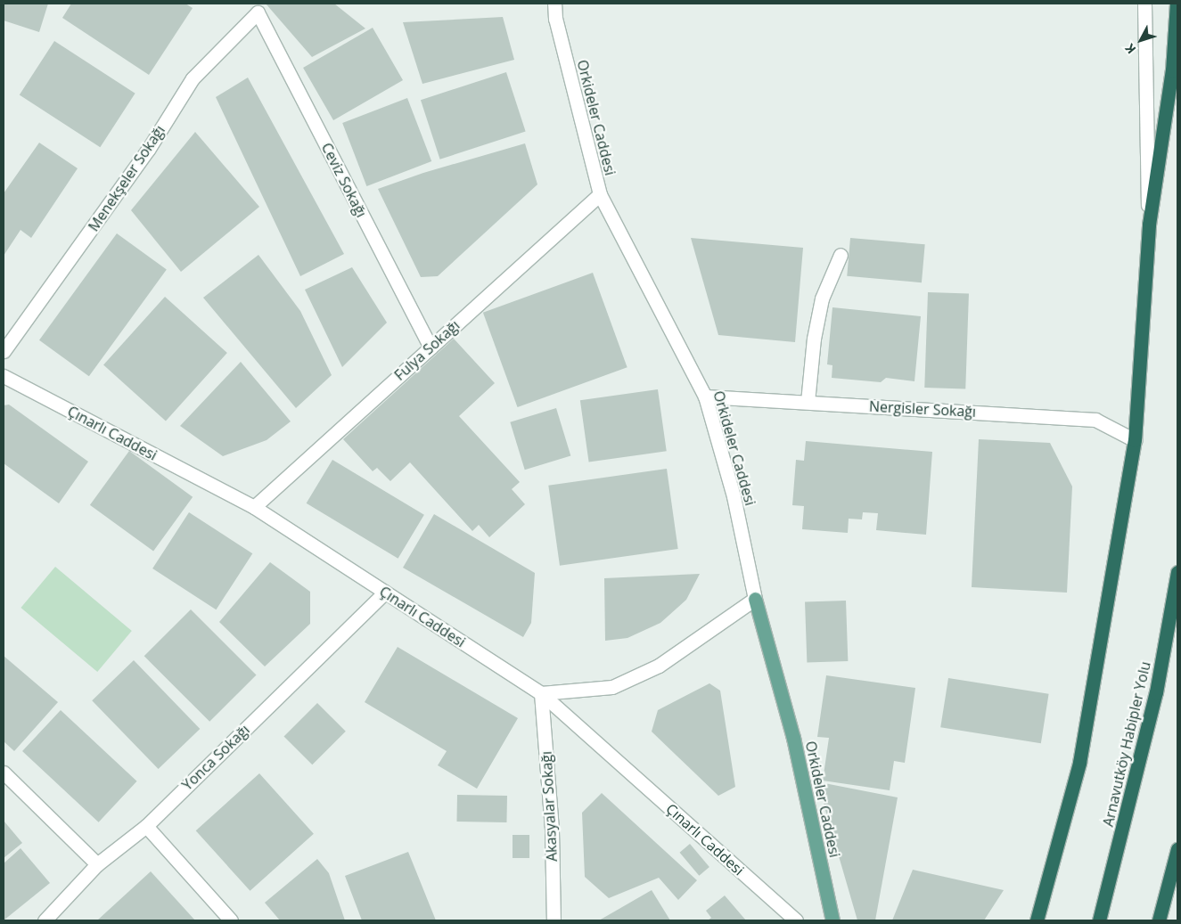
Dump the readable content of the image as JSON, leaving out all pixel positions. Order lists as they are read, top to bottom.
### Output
{
  "streets": {
    "highway": ["Arnavutköy Habipler Yolu"],
    "main road": ["Orkideler Caddesi"],
    "street": [
      "Menekşeler Sokağı",
      "Ceviz Sokağı",
      "Fulya Sokağı",
      "Nergisler Sokağı",
      "Çınarlı Caddesi",
      "Yonca Sokağı",
      "Akasyalar Sokağı"
    ]
  },
  "crossings": [
    ["Orkideler Caddesi", "Fulya Sokağı"],
    ["Orkideler Caddesi", "Nergisler Sokağı"],
    ["Menekşeler Sokağı", "Ceviz Sokağı"],
    ["Ceviz Sokağı", "Fulya Sokağı"],
    ["Fulya Sokağı", "Çınarlı Caddesi"],
    ["Çınarlı Caddesi", "Yonca Sokağı"],
    ["Çınarlı Caddesi", "Akasyalar Sokağı"]
  ],
  "north": "bottom left"
}
